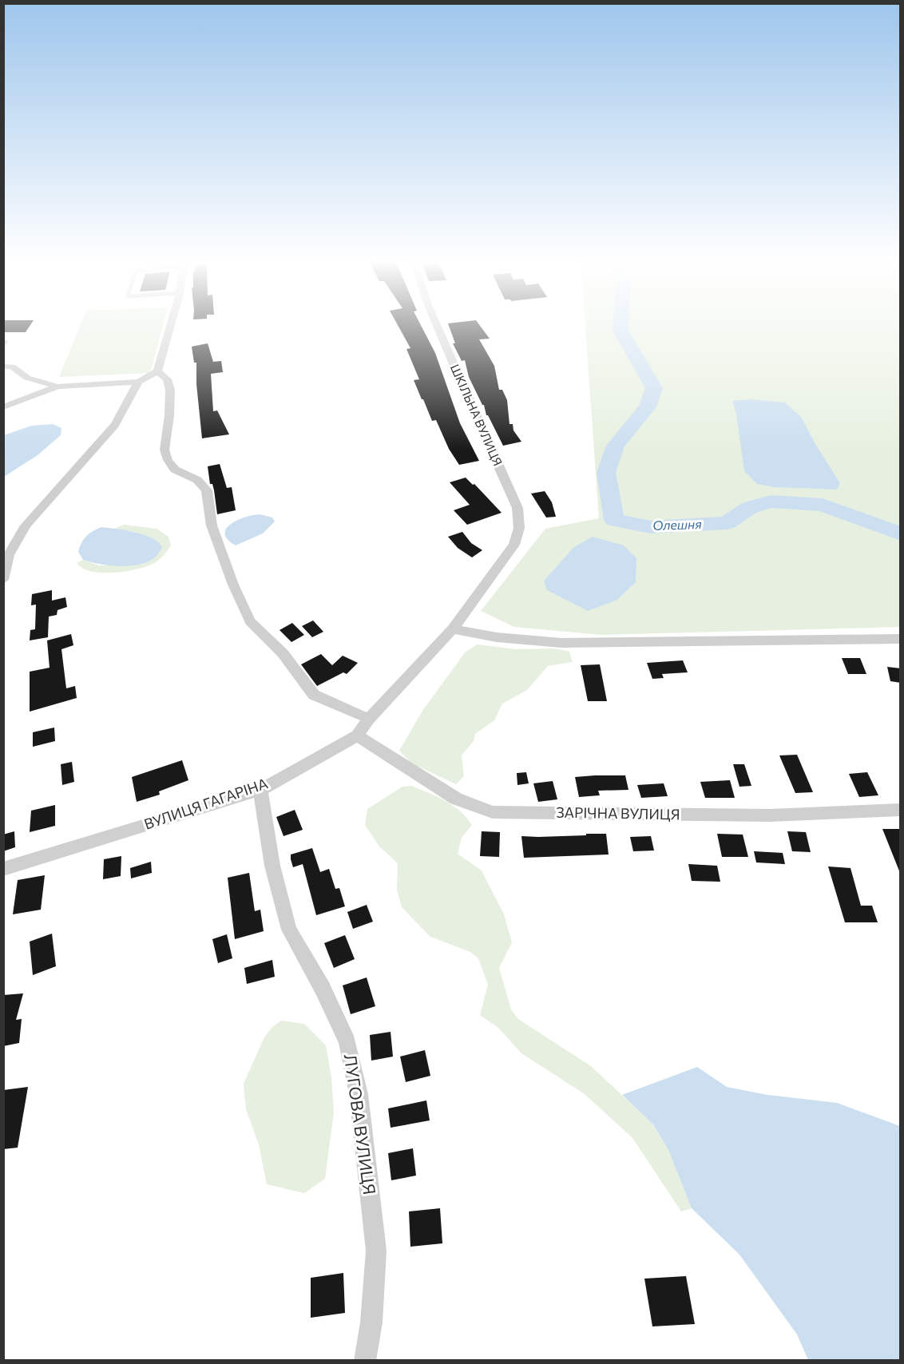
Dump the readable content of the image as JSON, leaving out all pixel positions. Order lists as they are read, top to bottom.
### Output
{
  "streets": {
    "street": [
      "ШКІЛЬНА ВУЛИЦЯ",
      "ВУЛИЦЯ ГАГАРІНА",
      "ЗАРІЧНА ВУЛИЦЯ",
      "ЛУГОВА ВУЛИЦЯ"
    ]
  },
  "crossings": [
    ["ШКІЛЬНА ВУЛИЦЯ", "ВУЛИЦЯ ГАГАРІНА"],
    ["ВУЛИЦЯ ГАГАРІНА", "ЗАРІЧНА ВУЛИЦЯ"],
    ["ВУЛИЦЯ ГАГАРІНА", "ЛУГОВА ВУЛИЦЯ"]
  ],
  "water": ["Олешня"]
}
